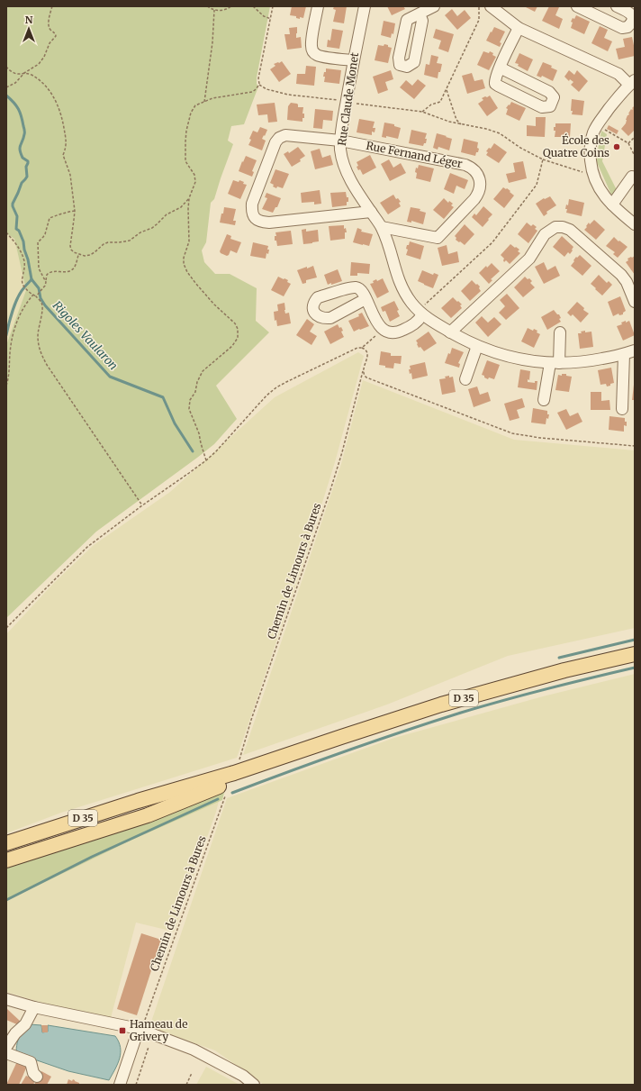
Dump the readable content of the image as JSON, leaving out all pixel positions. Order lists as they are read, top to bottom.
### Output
{
  "streets": {
    "main road": ["D 35"],
    "street": ["Rue Claude Monet", "Rue Fernand Léger"],
    "path": ["Chemin de Limours à Bures"]
  },
  "crossings": [
    ["Rue Claude Monet", "Rue Fernand Léger"],
    ["Chemin de Limours à Bures", "D 35"]
  ],
  "water": ["Rigoles Vaularon"],
  "places": {
    "other": ["École des Quatre Coins"],
    "transit": ["Hameau de Grivery"]
  },
  "north": "top"
}
